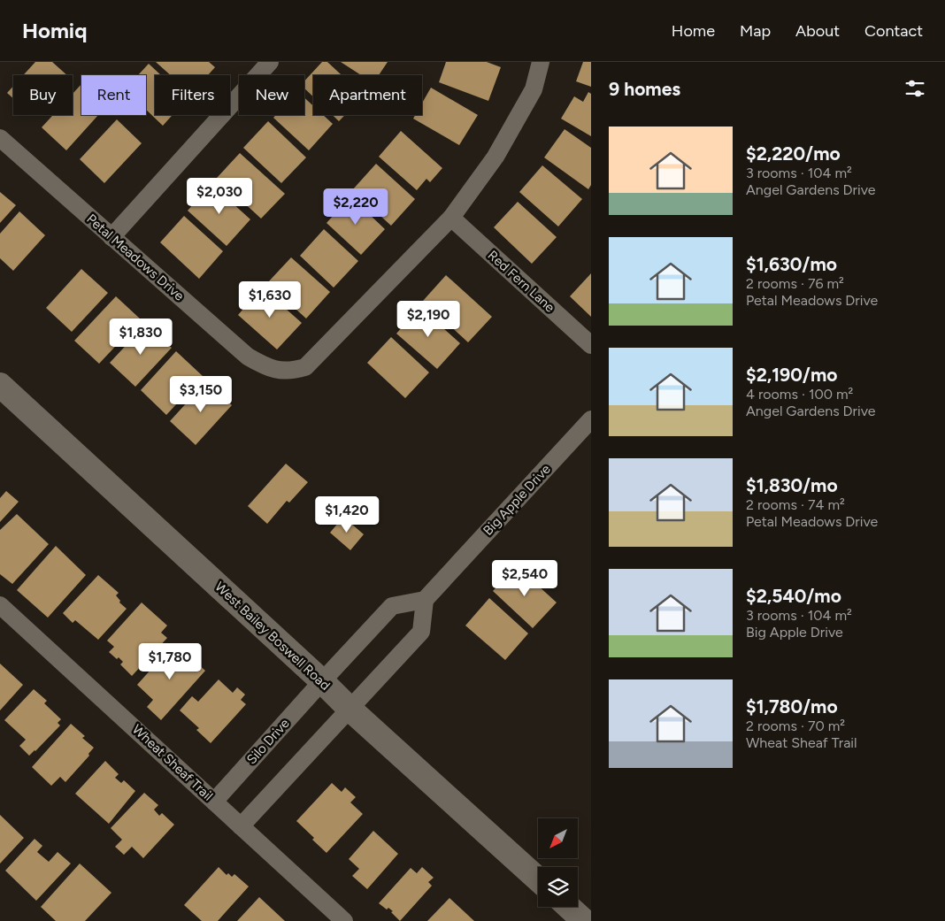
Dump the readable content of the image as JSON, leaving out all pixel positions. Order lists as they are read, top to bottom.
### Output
{
  "streets": {
    "main road": ["West Bailey Boswell Road"],
    "street": [
      "Petal Meadows Drive",
      "Red Fern Lane",
      "Big Apple Drive",
      "Silo Drive",
      "Wheat Sheaf Trail"
    ]
  },
  "crossings": [
    ["Petal Meadows Drive", "Red Fern Lane"],
    ["West Bailey Boswell Road", "Silo Drive"],
    ["Silo Drive", "Wheat Sheaf Trail"]
  ],
  "north": "bottom left",
  "page": {
    "header": "Homiq",
    "nav": [
      "Home",
      "Map",
      "About",
      "Contact"
    ],
    "heading": "9 homes",
    "chip": [
      "Buy",
      "Rent",
      "Filters",
      "New",
      "Apartment"
    ],
    "list": [
      {
        "name": "$2,220/mo",
        "note": "3 rooms · 104 m² · Angel Gardens Drive"
      },
      {
        "name": "$1,630/mo",
        "note": "2 rooms · 76 m² · Petal Meadows Drive"
      },
      {
        "name": "$2,190/mo",
        "note": "4 rooms · 100 m² · Angel Gardens Drive"
      },
      {
        "name": "$1,830/mo",
        "note": "2 rooms · 74 m² · Petal Meadows Drive"
      },
      {
        "name": "$2,540/mo",
        "note": "3 rooms · 104 m² · Big Apple Drive"
      },
      {
        "name": "$1,780/mo",
        "note": "2 rooms · 70 m² · Wheat Sheaf Trail"
      }
    ],
    "price": [
      "$2,030",
      "$2,220",
      "$1,630",
      "$2,190",
      "$1,830",
      "$3,150",
      "$1,420",
      "$2,540",
      "$1,780"
    ]
  }
}
